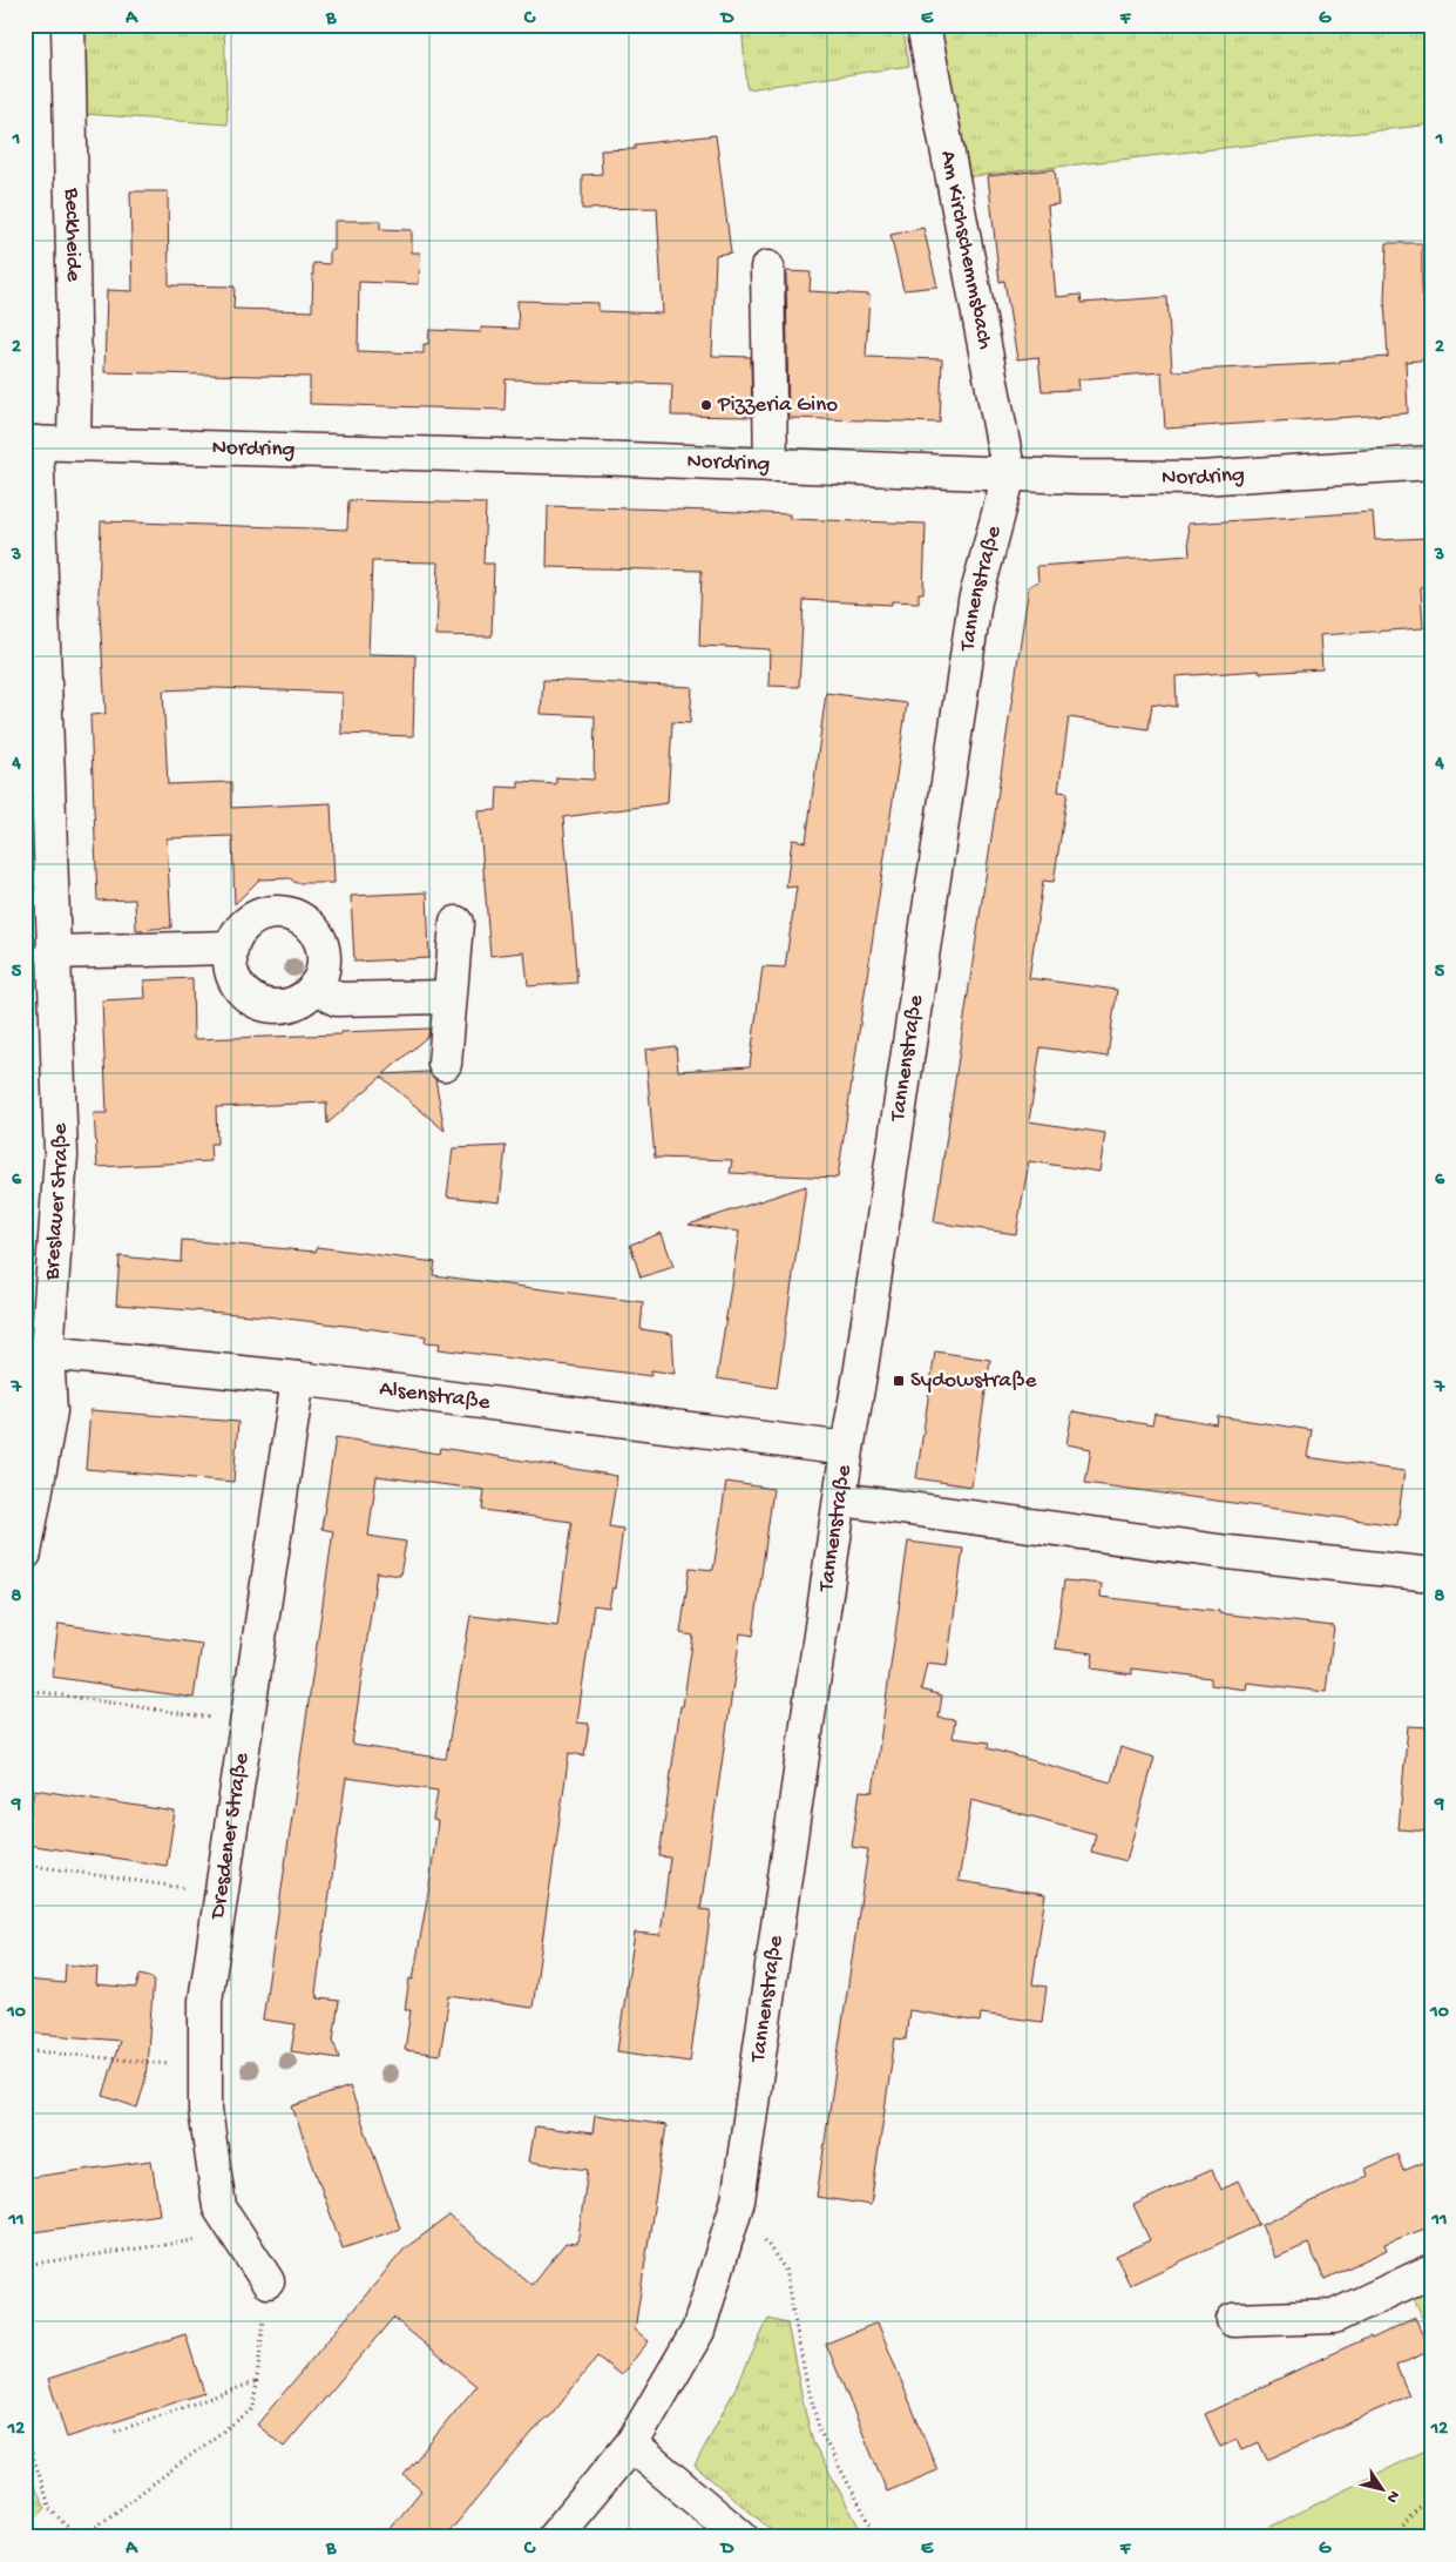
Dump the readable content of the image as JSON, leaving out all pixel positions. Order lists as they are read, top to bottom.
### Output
{
  "streets": {
    "street": [
      "Beckheide",
      "Am Kirchschemmsbach",
      "Nordring",
      "Tannenstraße",
      "Breslauer Straße",
      "Alsenstraße",
      "Dresdener Straße"
    ]
  },
  "crossings": [
    ["Beckheide", "Nordring"],
    ["Am Kirchschemmsbach", "Nordring"],
    ["Am Kirchschemmsbach", "Tannenstraße"],
    ["Nordring", "Tannenstraße"],
    ["Nordring", "Breslauer Straße"],
    ["Tannenstraße", "Alsenstraße"],
    ["Breslauer Straße", "Alsenstraße"],
    ["Alsenstraße", "Dresdener Straße"]
  ],
  "places": {
    "other": ["Pizzeria Gino"],
    "transit": ["Sydowstraße"]
  },
  "north": "bottom right",
  "grid": {
    "columns": [
      "A",
      "B",
      "C",
      "D",
      "E",
      "F",
      "G"
    ],
    "rows": [
      "1",
      "2",
      "3",
      "4",
      "5",
      "6",
      "7",
      "8",
      "9",
      "10",
      "11",
      "12"
    ]
  }
}
